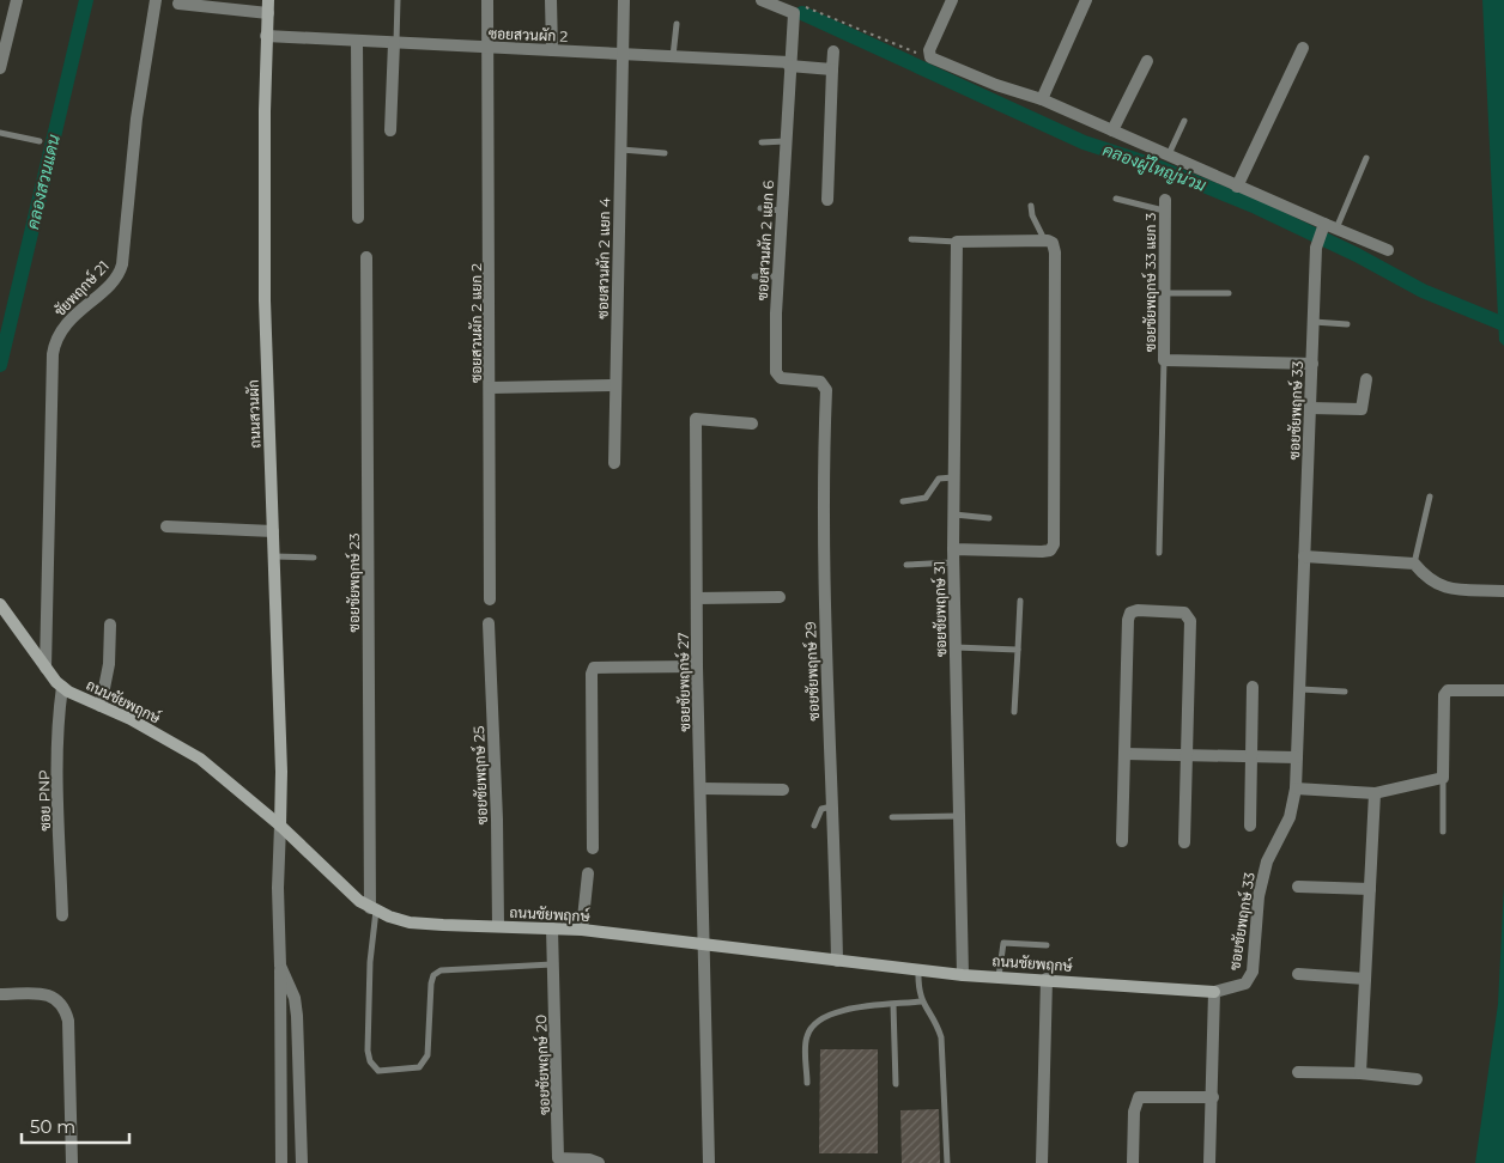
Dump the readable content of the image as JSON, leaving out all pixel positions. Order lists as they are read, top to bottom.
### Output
{
  "streets": {
    "street": [
      "ซอยสวนผัก 2",
      "ซอยสวนผัก 2 แยก 6",
      "ซอยสวนผัก 2 แยก 4",
      "ซอยชัยพฤกษ์ 33 แยก 3",
      "ชัยพฤกษ์ 21",
      "ซอยสวนผัก 2 แยก 2",
      "ซอยชัยพฤกษ์ 33",
      "ถนนสวนผัก",
      "ซอยชัยพฤกษ์ 23",
      "ซอยชัยพฤกษ์ 31",
      "ซอยชัยพฤกษ์ 29",
      "ซอยชัยพฤกษ์ 27",
      "ถนนชัยพฤกษ์",
      "ซอยชัยพฤกษ์ 25",
      "ซอย PNP",
      "ซอยชัยพฤกษ์ 20"
    ]
  },
  "crossings": [
    ["ซอยสวนผัก 2", "ซอยสวนผัก 2 แยก 6"],
    ["ซอยสวนผัก 2", "ซอยสวนผัก 2 แยก 4"],
    ["ซอยสวนผัก 2", "ซอยสวนผัก 2 แยก 2"],
    ["ซอยสวนผัก 2", "ถนนสวนผัก"],
    ["ซอยสวนผัก 2 แยก 6", "ซอยชัยพฤกษ์ 29"],
    ["ซอยชัยพฤกษ์ 33 แยก 3", "ซอยชัยพฤกษ์ 33"],
    ["ชัยพฤกษ์ 21", "ถนนชัยพฤกษ์"],
    ["ซอยชัยพฤกษ์ 33", "ถนนชัยพฤกษ์"],
    ["ถนนสวนผัก", "ถนนชัยพฤกษ์"],
    ["ซอยชัยพฤกษ์ 23", "ถนนชัยพฤกษ์"],
    ["ซอยชัยพฤกษ์ 31", "ถนนชัยพฤกษ์"],
    ["ซอยชัยพฤกษ์ 29", "ถนนชัยพฤกษ์"],
    ["ซอยชัยพฤกษ์ 27", "ถนนชัยพฤกษ์"],
    ["ถนนชัยพฤกษ์", "ซอยชัยพฤกษ์ 25"],
    ["ถนนชัยพฤกษ์", "ซอย PNP"],
    ["ถนนชัยพฤกษ์", "ซอยชัยพฤกษ์ 20"]
  ],
  "water": ["คลองผู้ใหญ่น่วม", "คลองสวนแดน"],
  "scale_bar": "50 m"
}
